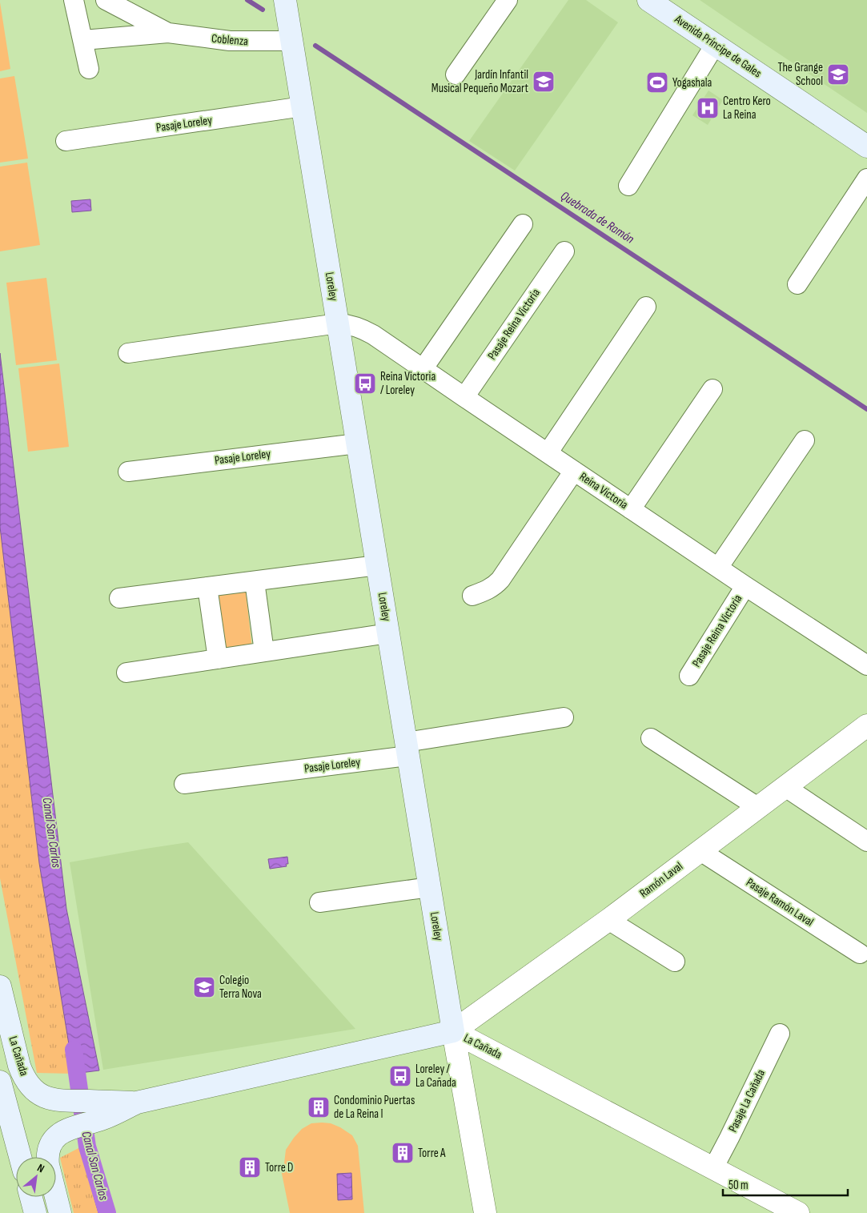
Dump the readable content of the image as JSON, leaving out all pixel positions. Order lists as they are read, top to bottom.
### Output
{
  "streets": {
    "main road": ["Avenida Príncipe de Gales", "Loreley", "La Cañada"],
    "street": [
      "Coblenza",
      "Pasaje Loreley",
      "Pasaje Reina Victoria",
      "Reina Victoria",
      "Ramón Laval",
      "Pasaje Ramón Laval",
      "Pasaje La Cañada"
    ]
  },
  "crossings": [
    ["Coblenza", "Loreley"],
    ["Pasaje Loreley", "Loreley"],
    ["Loreley", "Reina Victoria"],
    ["Loreley", "Ramón Laval"],
    ["Loreley", "La Cañada"],
    ["Pasaje Reina Victoria", "Reina Victoria"],
    ["Ramón Laval", "Pasaje Ramón Laval"],
    ["Ramón Laval", "La Cañada"],
    ["La Cañada", "Pasaje La Cañada"]
  ],
  "water": ["Quebrada de Ramón", "Canal San Carlos"],
  "places": {
    "school or university": ["The Grange School", "Jardín Infantil Musical Pequeño Mozart", "Colegio Terra Nova"],
    "sports": ["Yogashala"],
    "hospital": ["Centro Kero La Reina"],
    "bus stop": ["Reina Victoria / Loreley", "Loreley / La Cañada"],
    "building": ["Condominio Puertas de La Reina I", "Torre A", "Torre D"]
  },
  "scale_bar": "50 m",
  "north": "top right"
}
